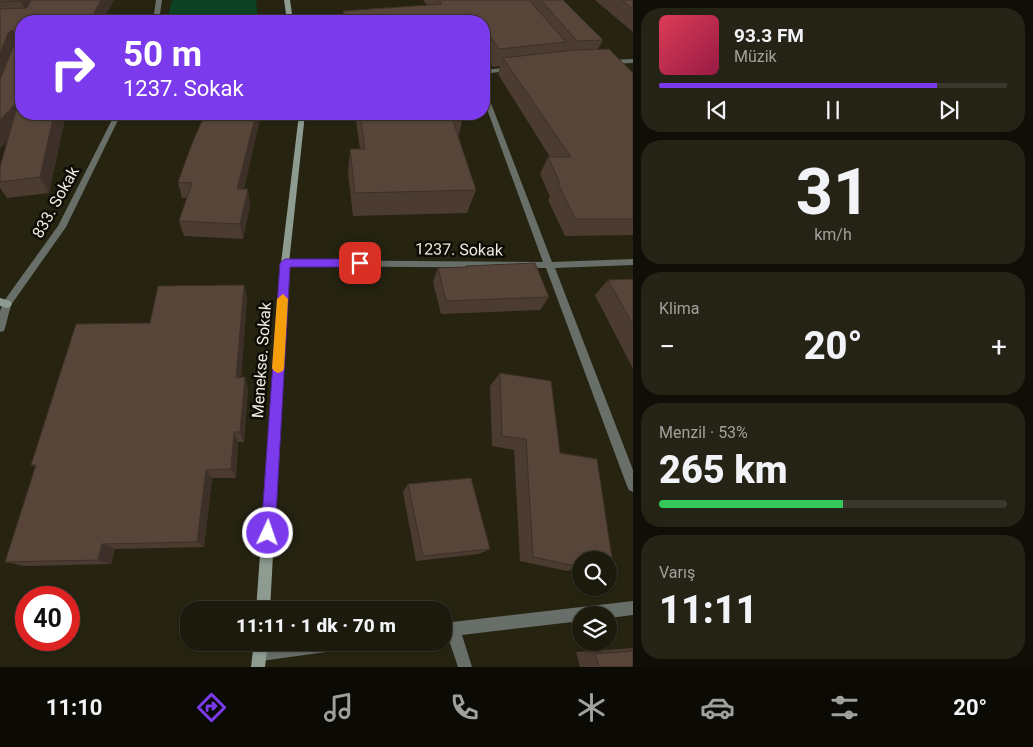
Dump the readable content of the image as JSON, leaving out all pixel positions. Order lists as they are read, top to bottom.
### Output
{
  "streets": {
    "street": ["833. Sokak", "1237. Sokak", "Menekse. Sokak"]
  },
  "crossings": [
    ["1237. Sokak", "Menekse. Sokak"]
  ],
  "page": {
    "turn": ["50 m", "1237. Sokak"],
    "song": ["93.3 FM", "Müzik"],
    "tile": [
      ["31", "km/h"],
      "Klima",
      ["Menzil · 53%", "265 km"],
      ["Varış", "11:11"]
    ],
    "heat": ["−", "20°", "+"],
    "limit": "40",
    "trip": "11:11 · 1 dk · 70 m",
    "tabs": ["11:10", "20°"]
  }
}
